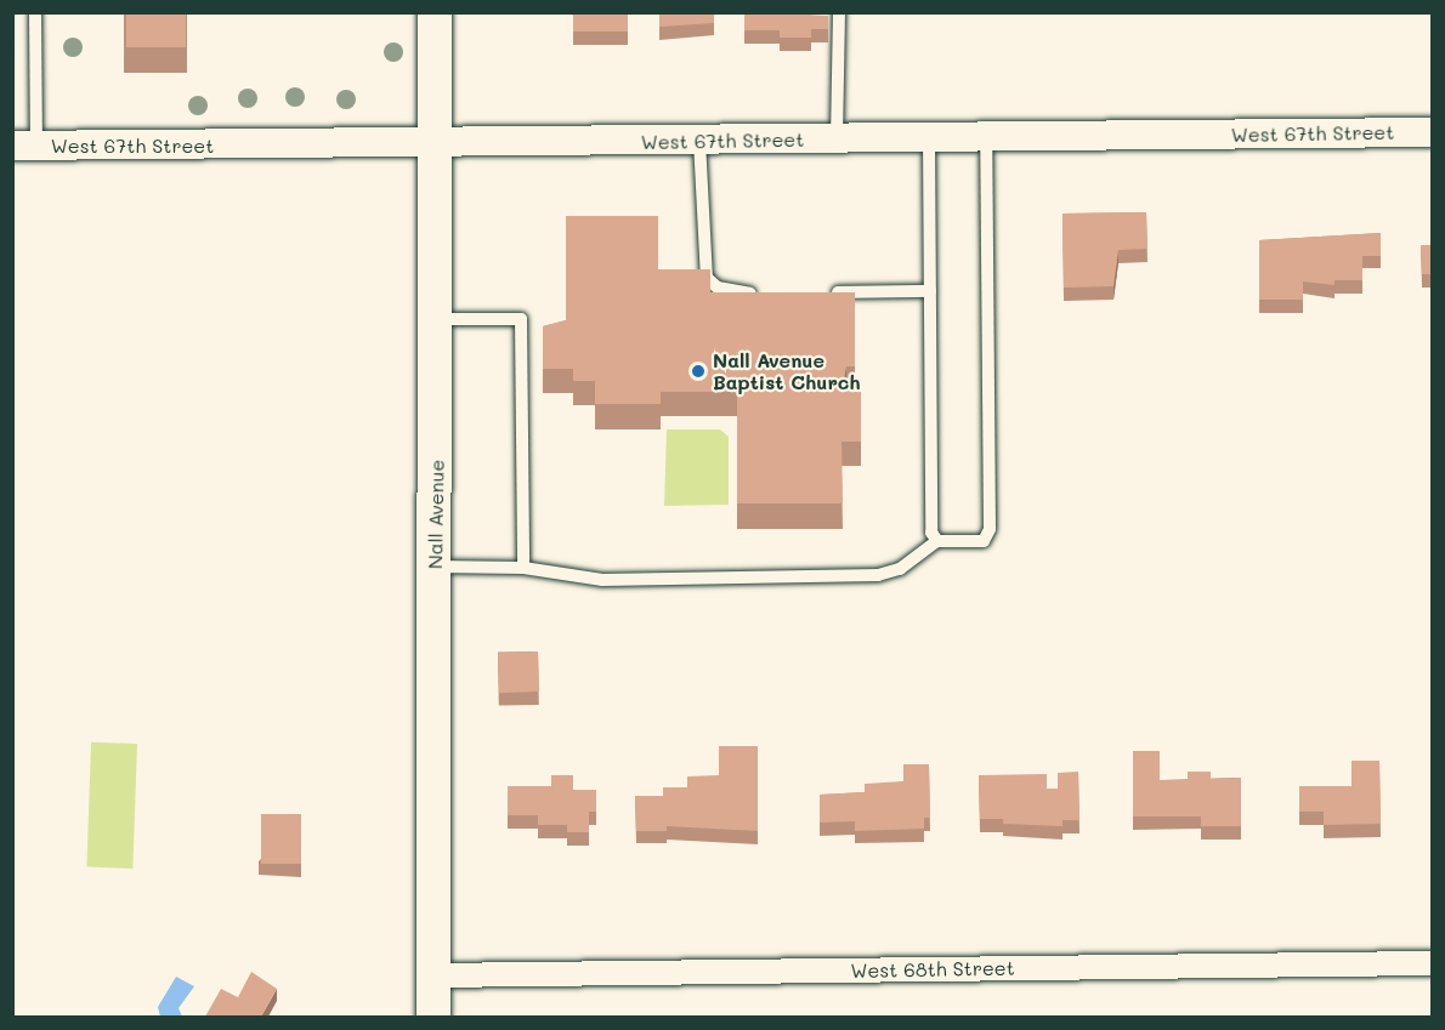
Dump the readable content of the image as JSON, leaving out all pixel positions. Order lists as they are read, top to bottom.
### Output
{
  "streets": {
    "main road": ["Nall Avenue"],
    "street": ["West 67th Street", "West 68th Street"]
  },
  "crossings": [
    ["West 67th Street", "Nall Avenue"],
    ["Nall Avenue", "West 68th Street"]
  ],
  "places": ["Nall Avenue Baptist Church"]
}
